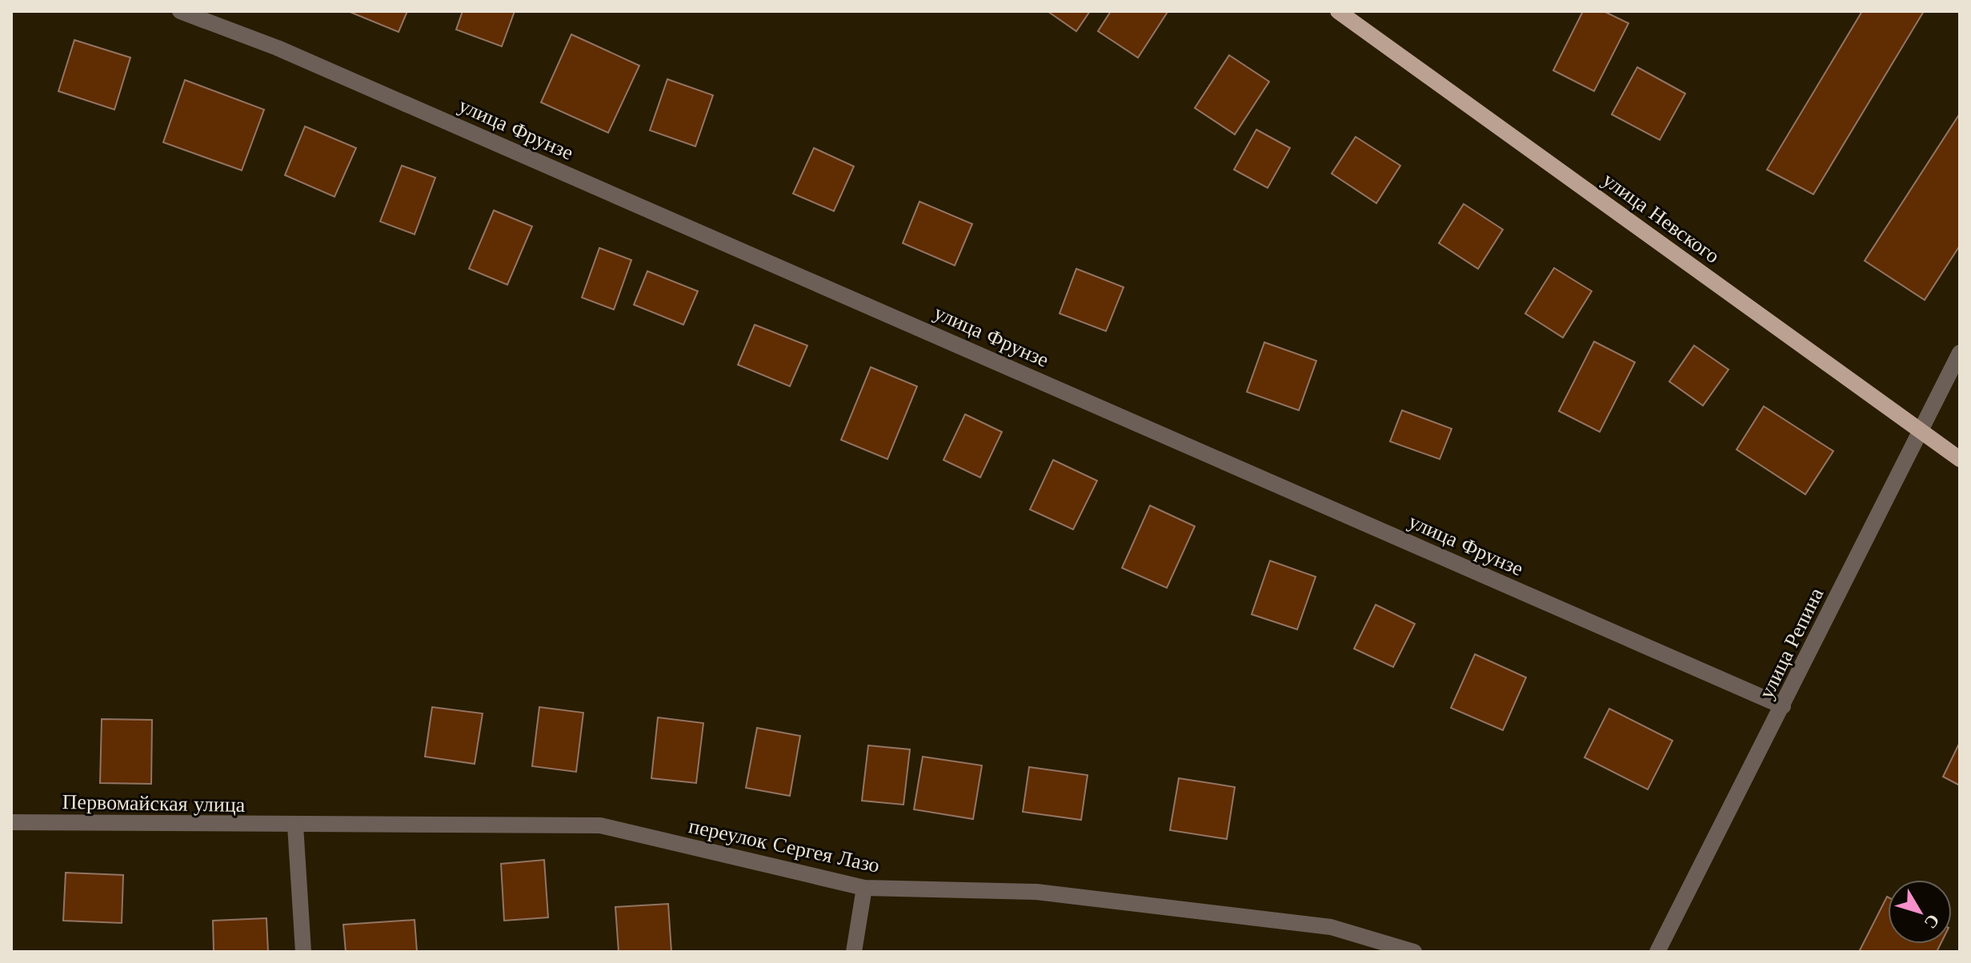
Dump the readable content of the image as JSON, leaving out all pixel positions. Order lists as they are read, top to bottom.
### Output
{
  "streets": {
    "main road": ["улица Невского"],
    "street": [
      "улица Фрунзе",
      "улица Репина",
      "Первомайская улица",
      "переулок Сергея Лазо"
    ]
  },
  "crossings": [
    ["улица Фрунзе", "улица Репина"],
    ["улица Невского", "улица Репина"],
    ["Первомайская улица", "переулок Сергея Лазо"]
  ],
  "north": "bottom right"
}
